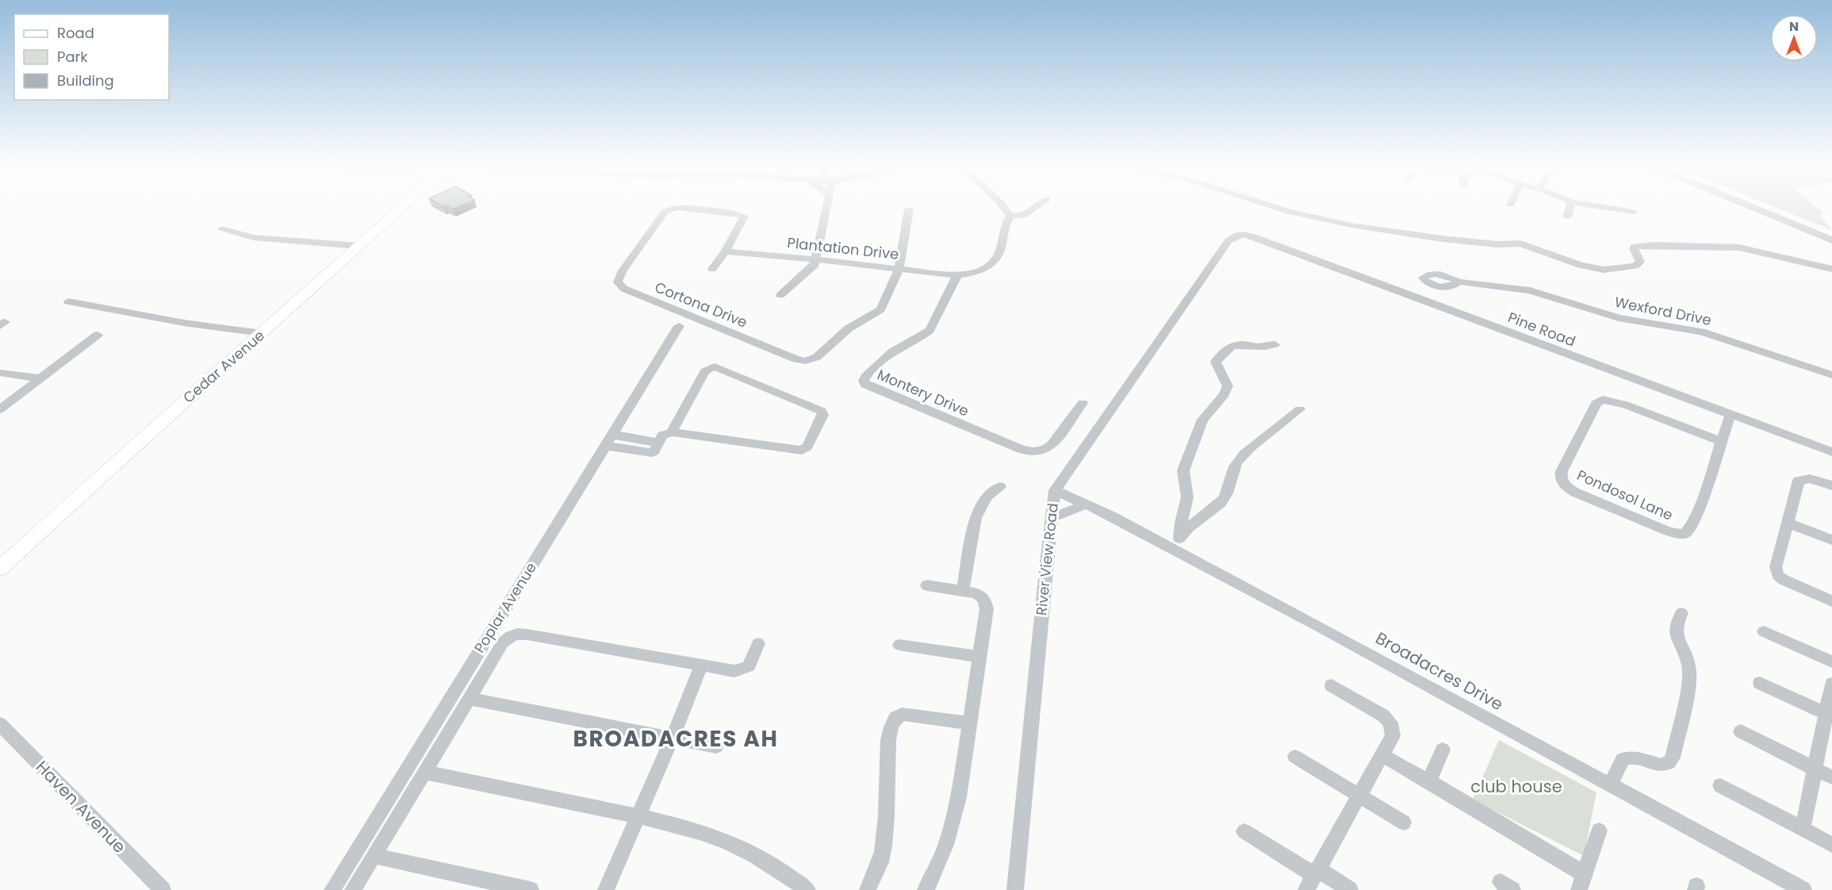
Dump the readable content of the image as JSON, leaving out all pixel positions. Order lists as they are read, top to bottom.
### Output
{
  "streets": {
    "main road": ["Cedar Avenue"],
    "street": [
      "Plantation Drive",
      "Cortona Drive",
      "Wexford Drive",
      "Pine Road",
      "Montery Drive",
      "Pondosol Lane",
      "River View Road",
      "Poplar Avenue",
      "Broadacres Drive",
      "Haven Avenue"
    ]
  },
  "crossings": [
    ["Plantation Drive", "Cortona Drive"],
    ["Plantation Drive", "Montery Drive"],
    ["Pine Road", "Pondosol Lane"],
    ["Pine Road", "River View Road"],
    ["River View Road", "Broadacres Drive"]
  ],
  "districts": ["BROADACRES AH"],
  "parks": ["club house"],
  "legend": ["Road", "Park", "Building"],
  "north": "top"
}
